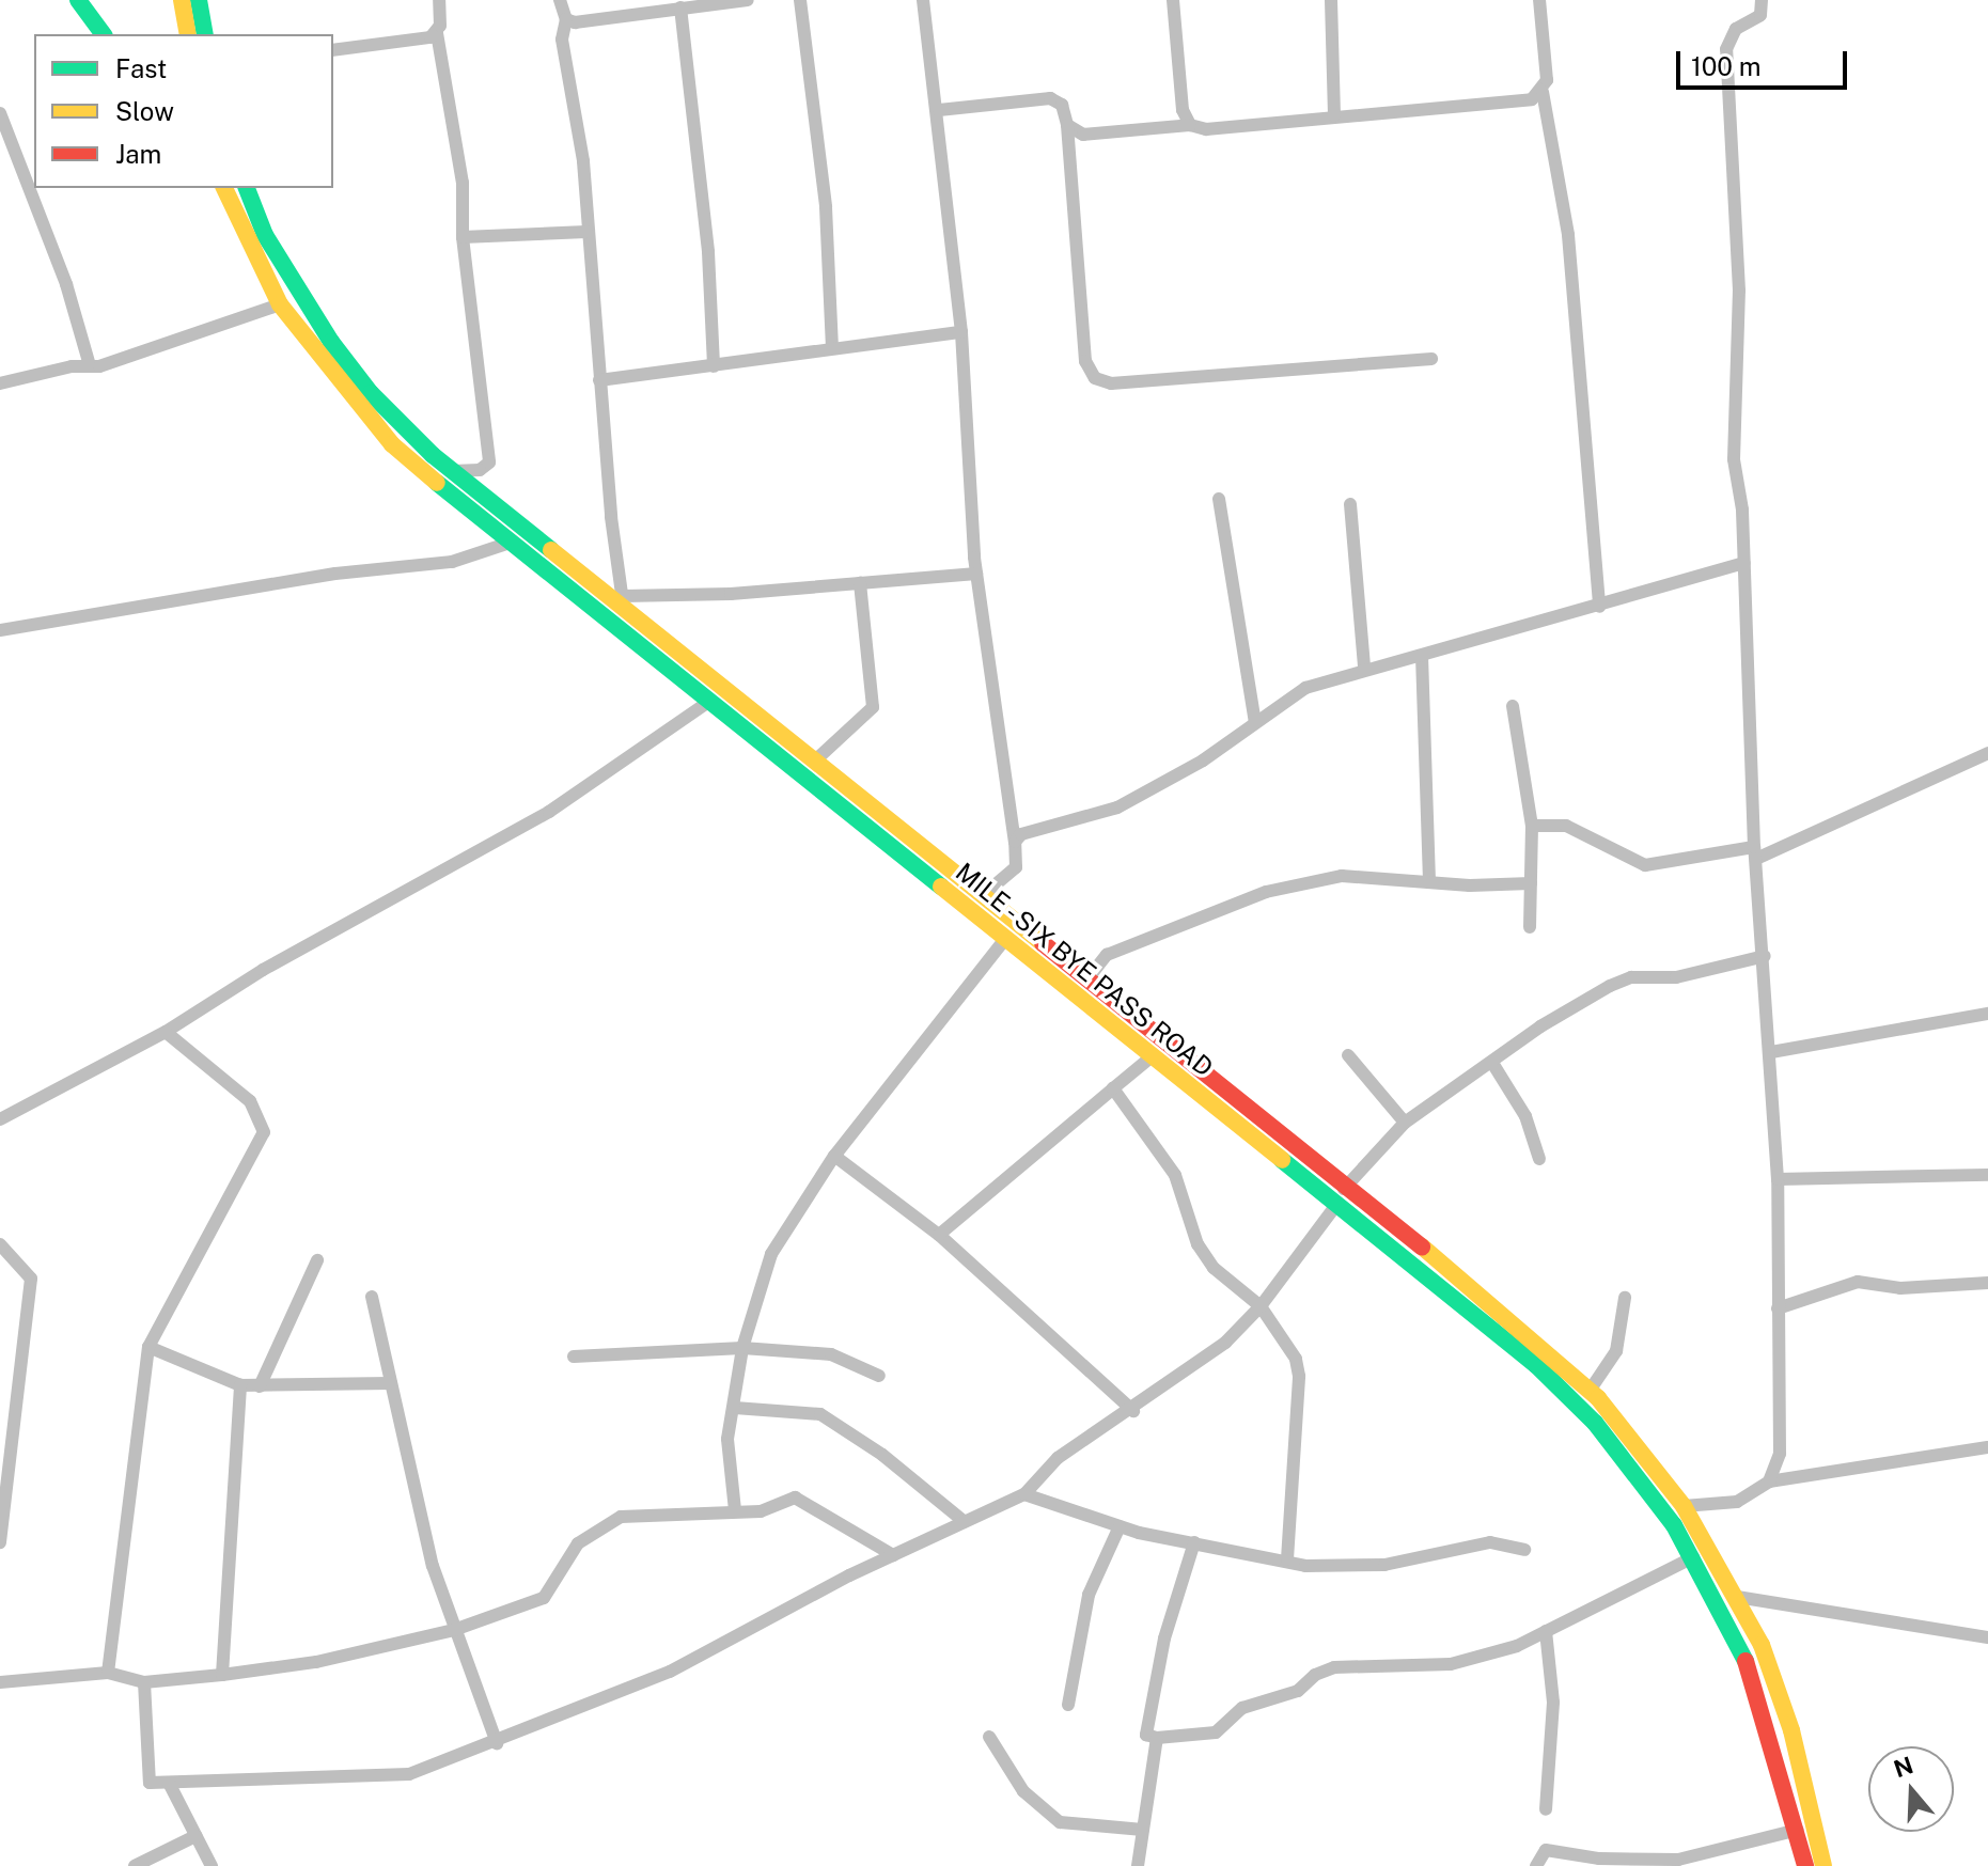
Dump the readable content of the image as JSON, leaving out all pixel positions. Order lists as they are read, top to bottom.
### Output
{
  "streets": {
    "street": ["MILE - SIX BYE PASS ROAD"]
  },
  "legend": ["Fast", "Slow", "Jam"],
  "scale_bar": "100 m",
  "north": "top"
}
